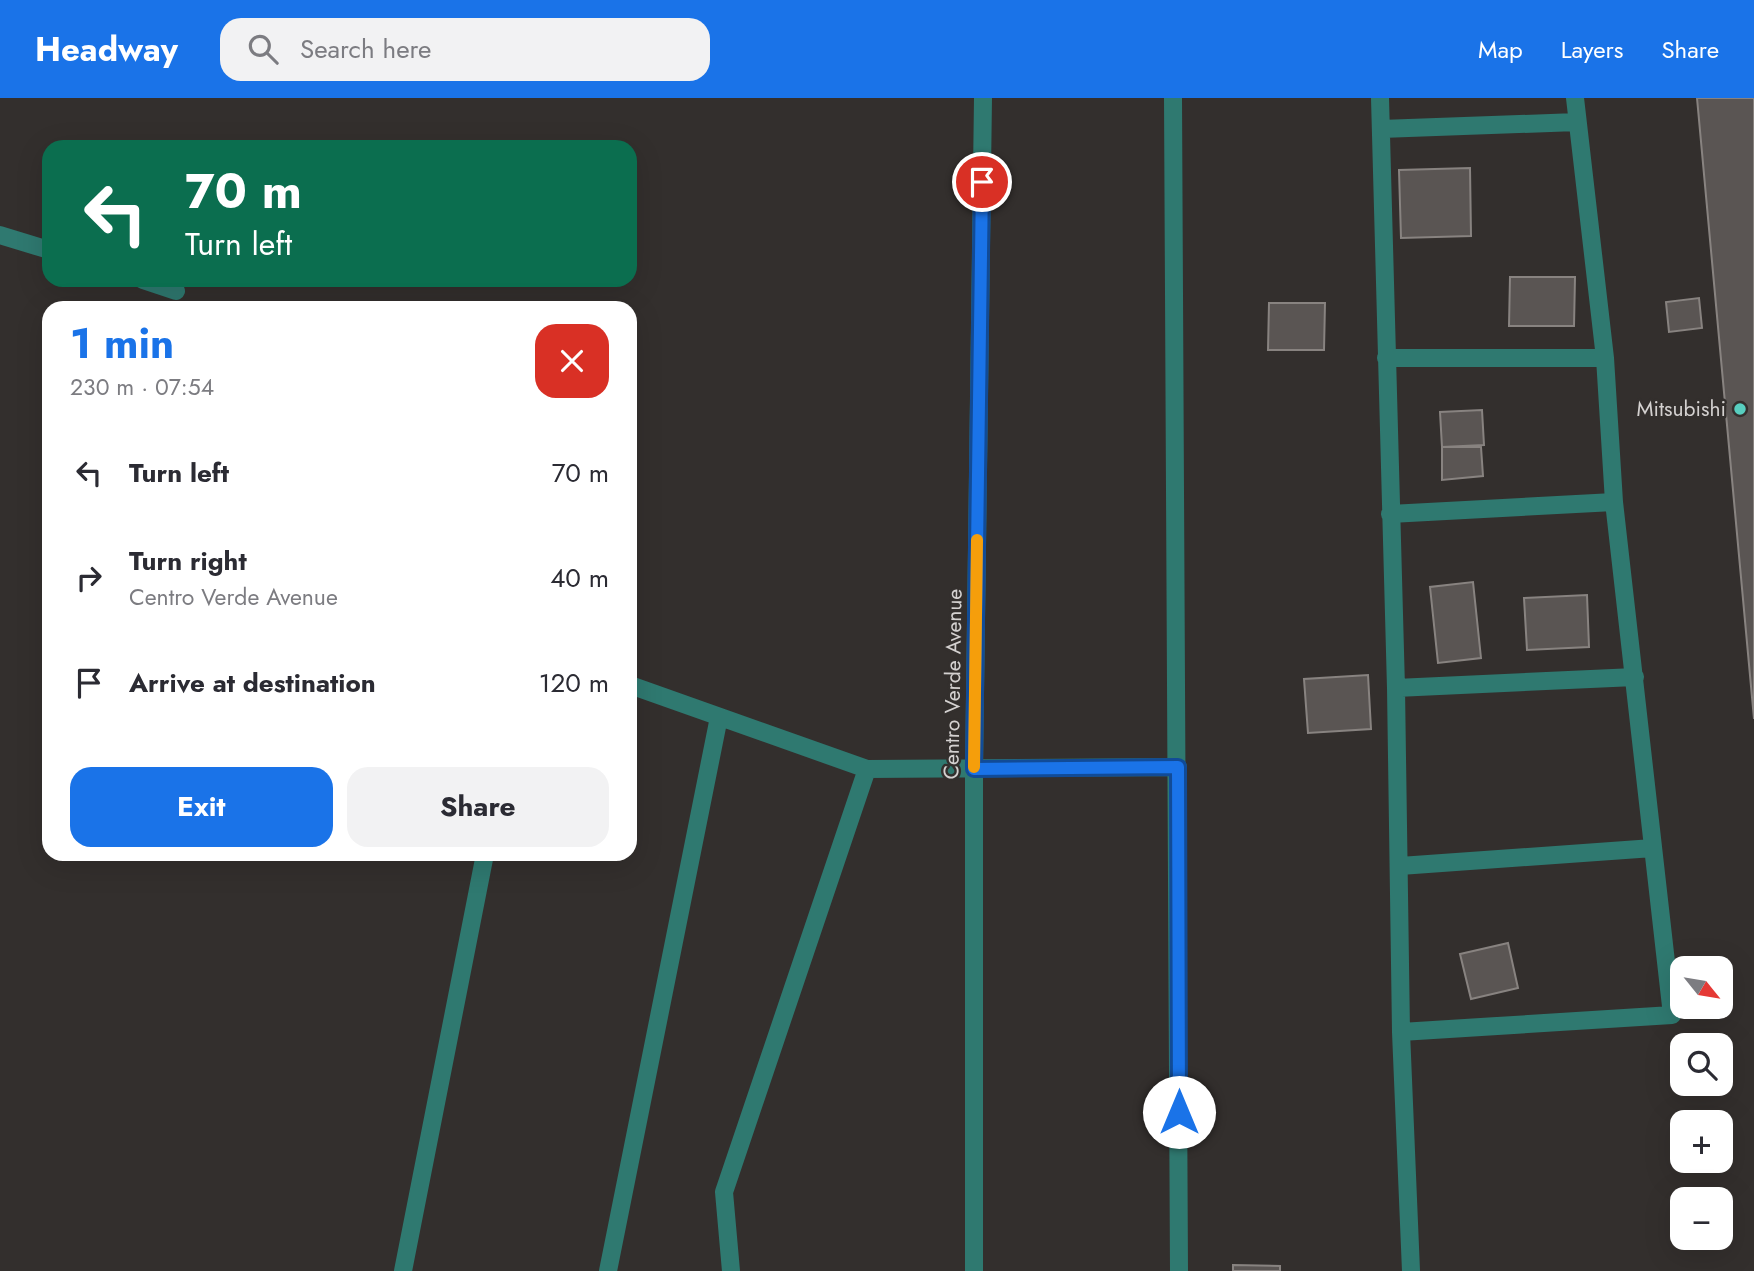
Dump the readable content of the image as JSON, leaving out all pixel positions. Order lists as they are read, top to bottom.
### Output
{
  "streets": {
    "street": ["Centro Verde Avenue"]
  },
  "places": ["Mitsubishi"],
  "north": "bottom right",
  "page": {
    "header": "Headway",
    "search": "Search here",
    "nav": ["Map", "Layers", "Share"],
    "turn": ["70 m", "Turn left"],
    "heading": ["1 min", "230 m · 07:54"],
    "list": [
      {
        "name": "Turn left",
        "value": "70 m"
      },
      {
        "name": "Turn right",
        "note": "Centro Verde Avenue",
        "value": "40 m"
      },
      {
        "name": "Arrive at destination",
        "value": "120 m"
      }
    ],
    "buttons": ["Exit", "Share"],
    "map_buttons": ["+", "−"]
  }
}
